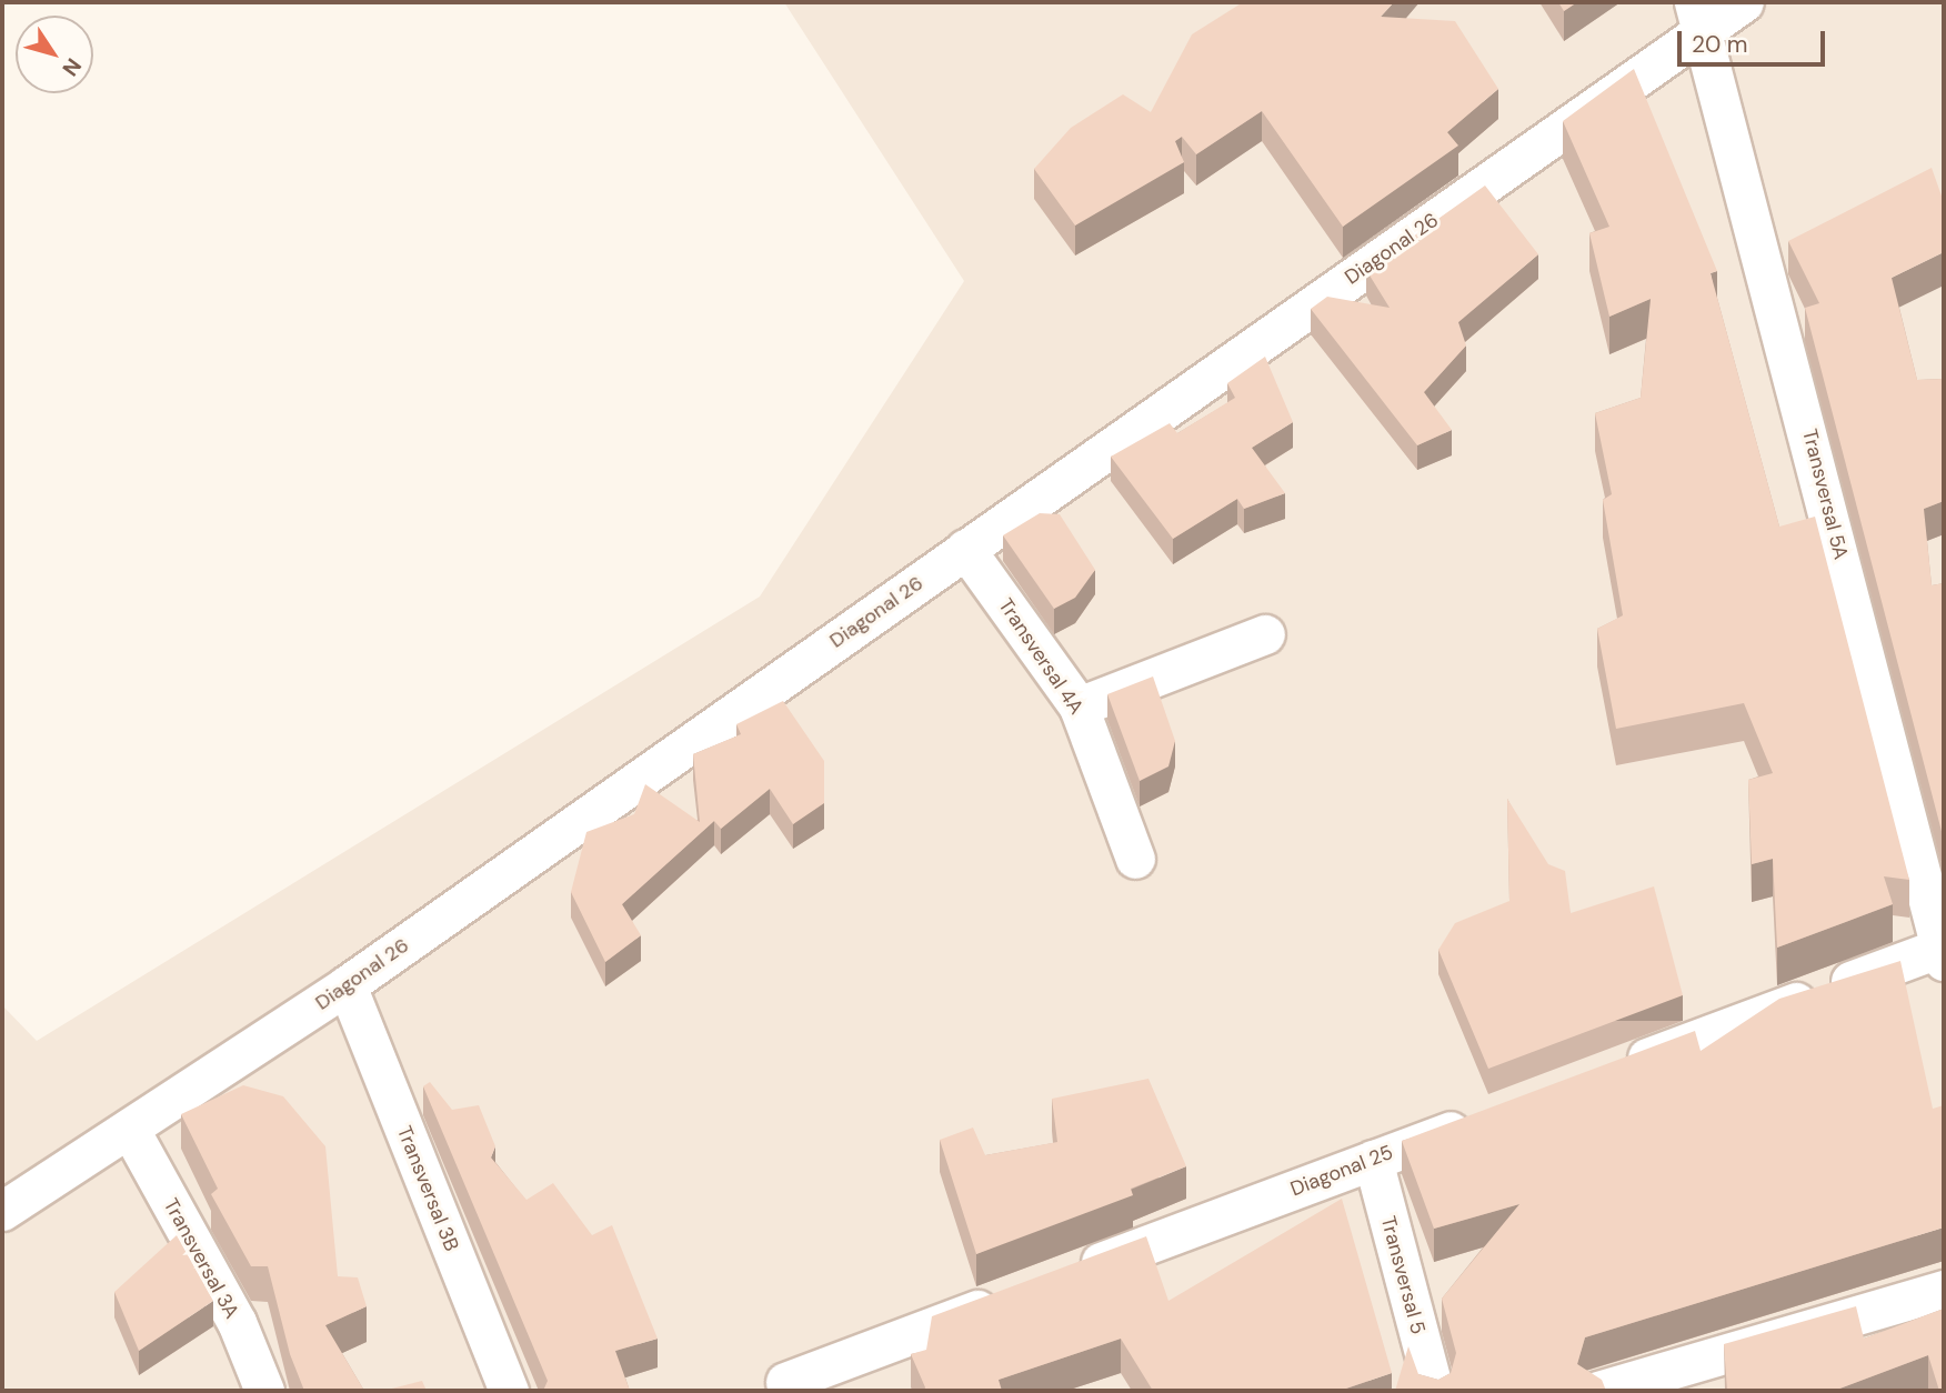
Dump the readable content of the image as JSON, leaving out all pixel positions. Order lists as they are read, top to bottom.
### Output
{
  "streets": {
    "street": [
      "Diagonal 26",
      "Transversal 5A",
      "Transversal 4A",
      "Diagonal 25",
      "Transversal 3B",
      "Transversal 3A",
      "Transversal 5"
    ]
  },
  "crossings": [
    ["Diagonal 26", "Transversal 5A"],
    ["Diagonal 26", "Transversal 4A"],
    ["Diagonal 26", "Transversal 3B"],
    ["Diagonal 26", "Transversal 3A"],
    ["Diagonal 25", "Transversal 5"]
  ],
  "scale_bar": "20 m",
  "north": "bottom right"
}
